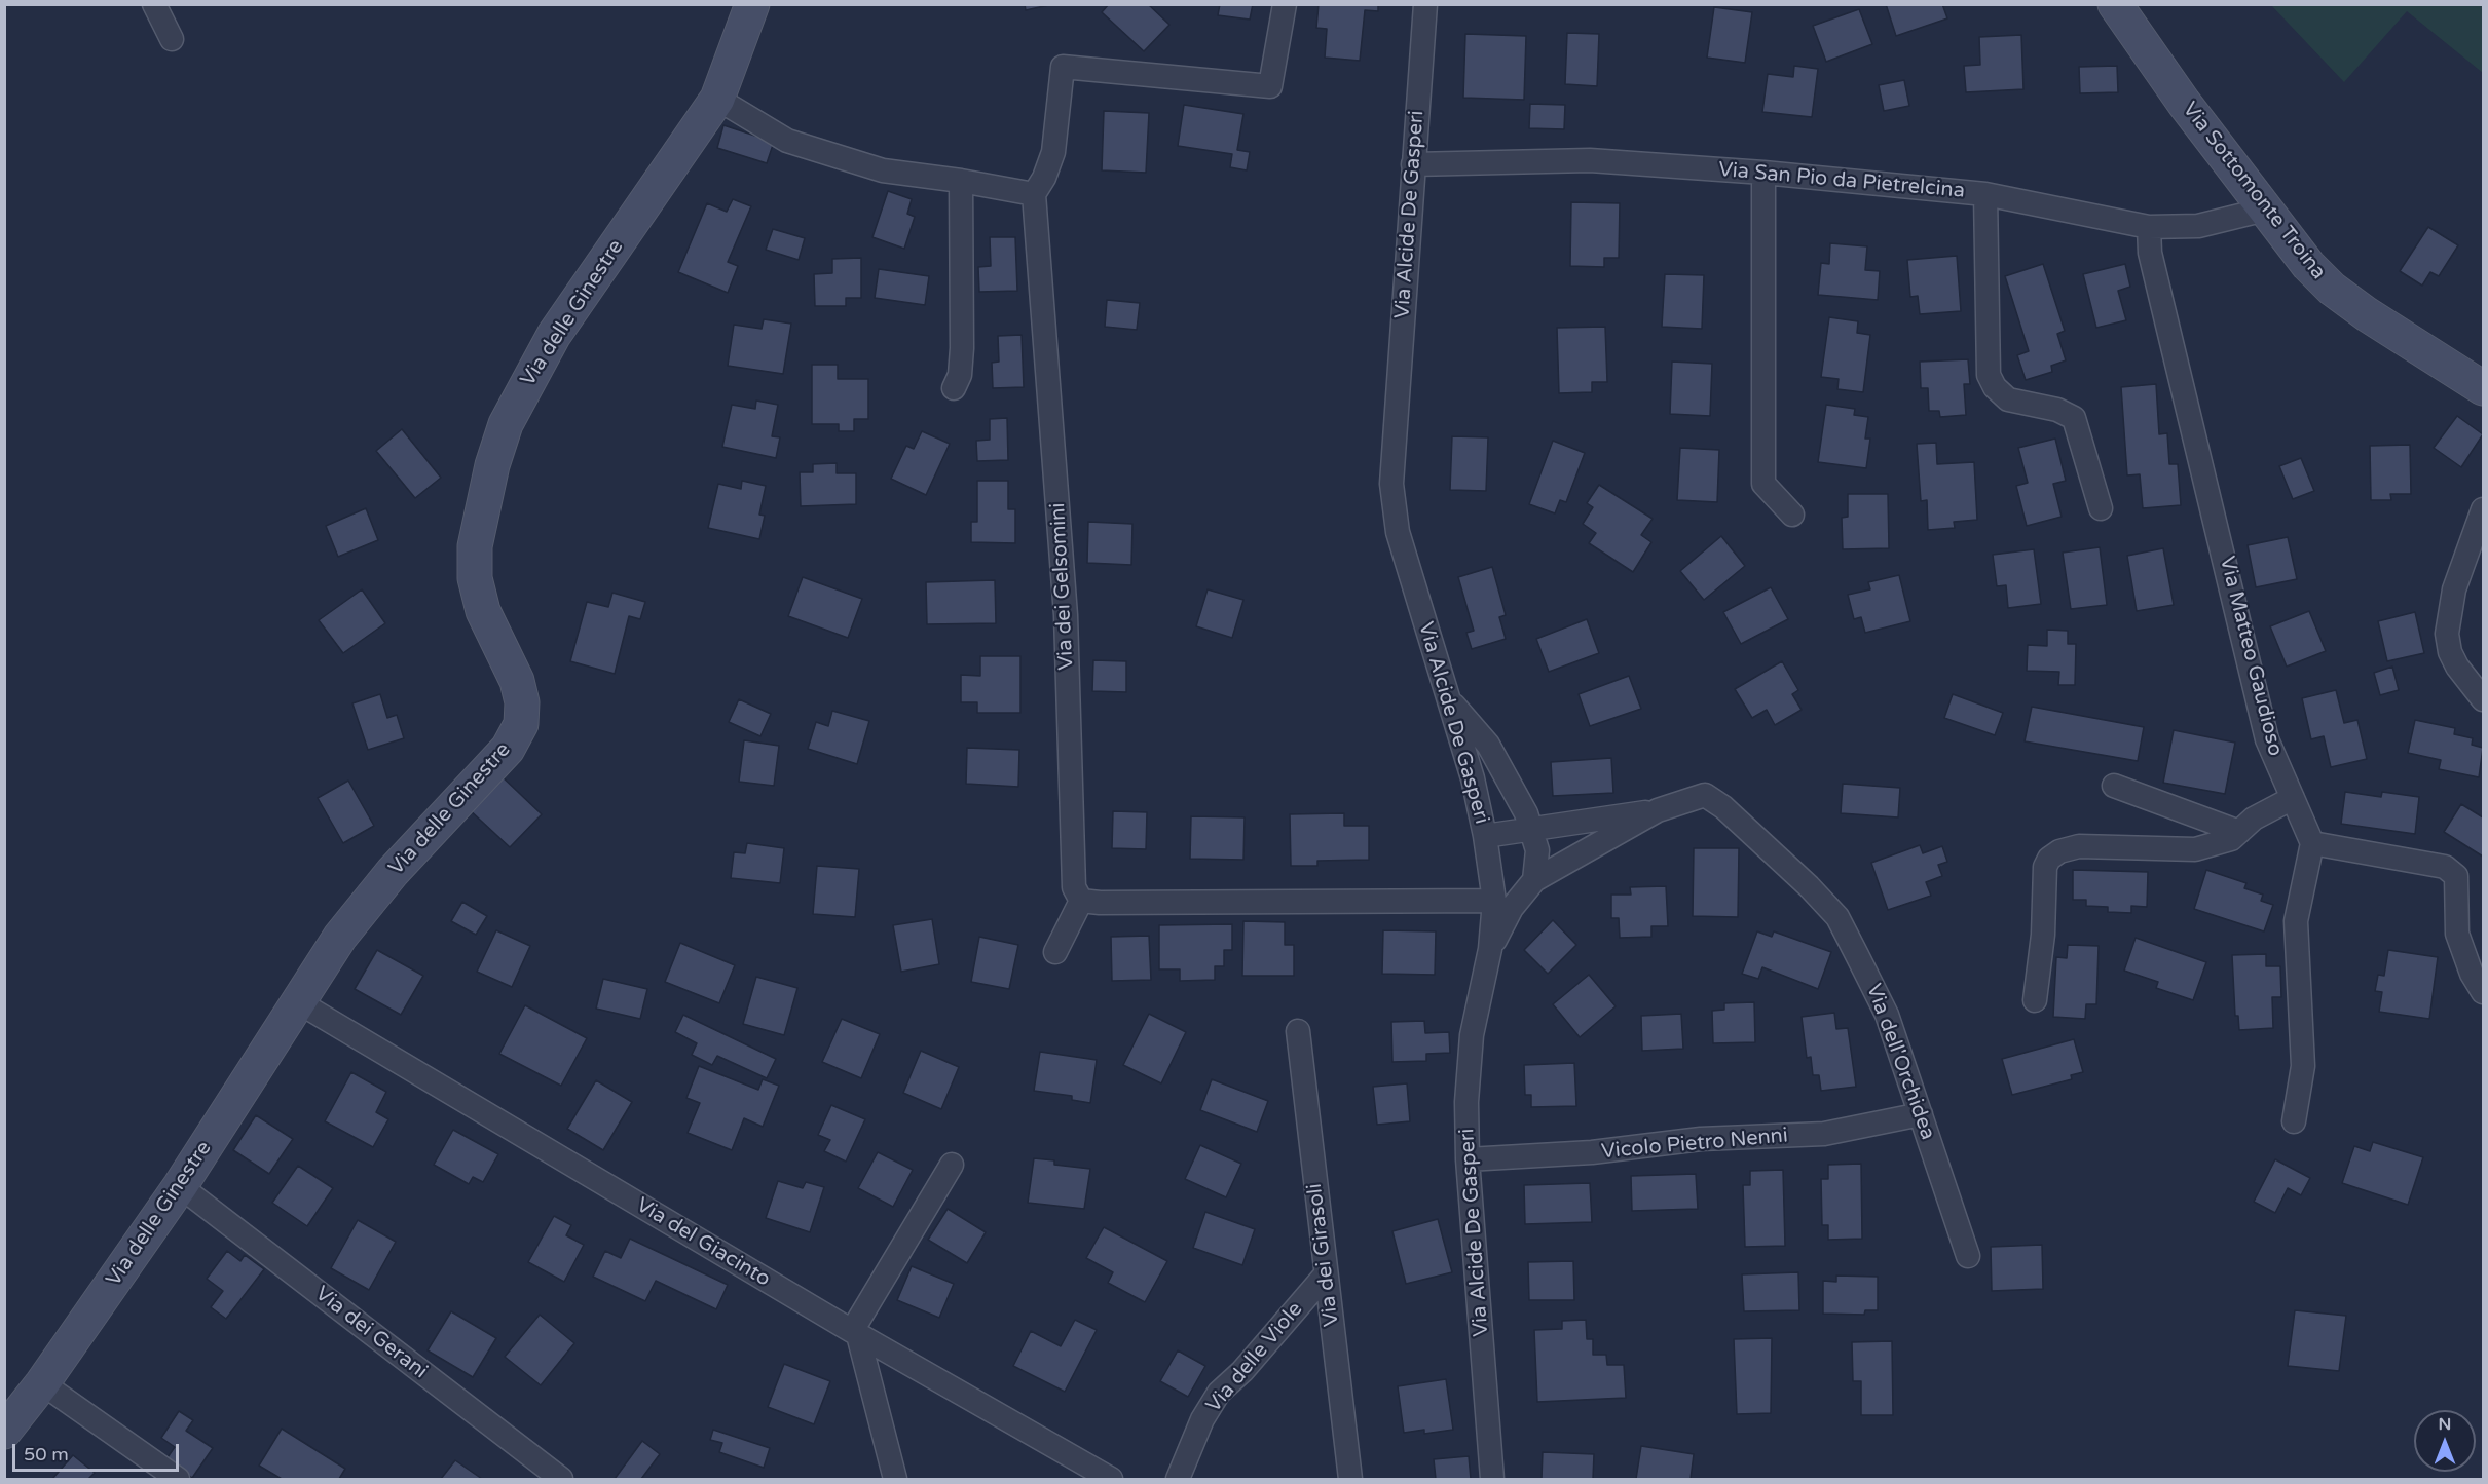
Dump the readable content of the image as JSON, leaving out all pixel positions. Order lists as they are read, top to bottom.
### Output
{
  "streets": {
    "street": [
      "Via San Pio da Pietrelcina",
      "Via Sottomonte Troina",
      "Via Alcide De Gasperi",
      "Via delle Ginestre",
      "Via dei Gelsomini",
      "Via Matteo Gaudioso",
      "Via dell'Orchidea",
      "Vicolo Pietro Nenni",
      "Via del Giacinto",
      "Via dei Girasoli",
      "Via dei Gerani",
      "Via delle Viole"
    ]
  },
  "crossings": [
    ["Via San Pio da Pietrelcina", "Via Sottomonte Troina"],
    ["Via San Pio da Pietrelcina", "Via Alcide De Gasperi"],
    ["Via San Pio da Pietrelcina", "Via Matteo Gaudioso"],
    ["Via Alcide De Gasperi", "Via dell'Orchidea"],
    ["Via Alcide De Gasperi", "Vicolo Pietro Nenni"],
    ["Via delle Ginestre", "Via del Giacinto"],
    ["Via delle Ginestre", "Via dei Gerani"],
    ["Via dell'Orchidea", "Vicolo Pietro Nenni"],
    ["Via dei Girasoli", "Via delle Viole"]
  ],
  "scale_bar": "50 m",
  "north": "top"
}
